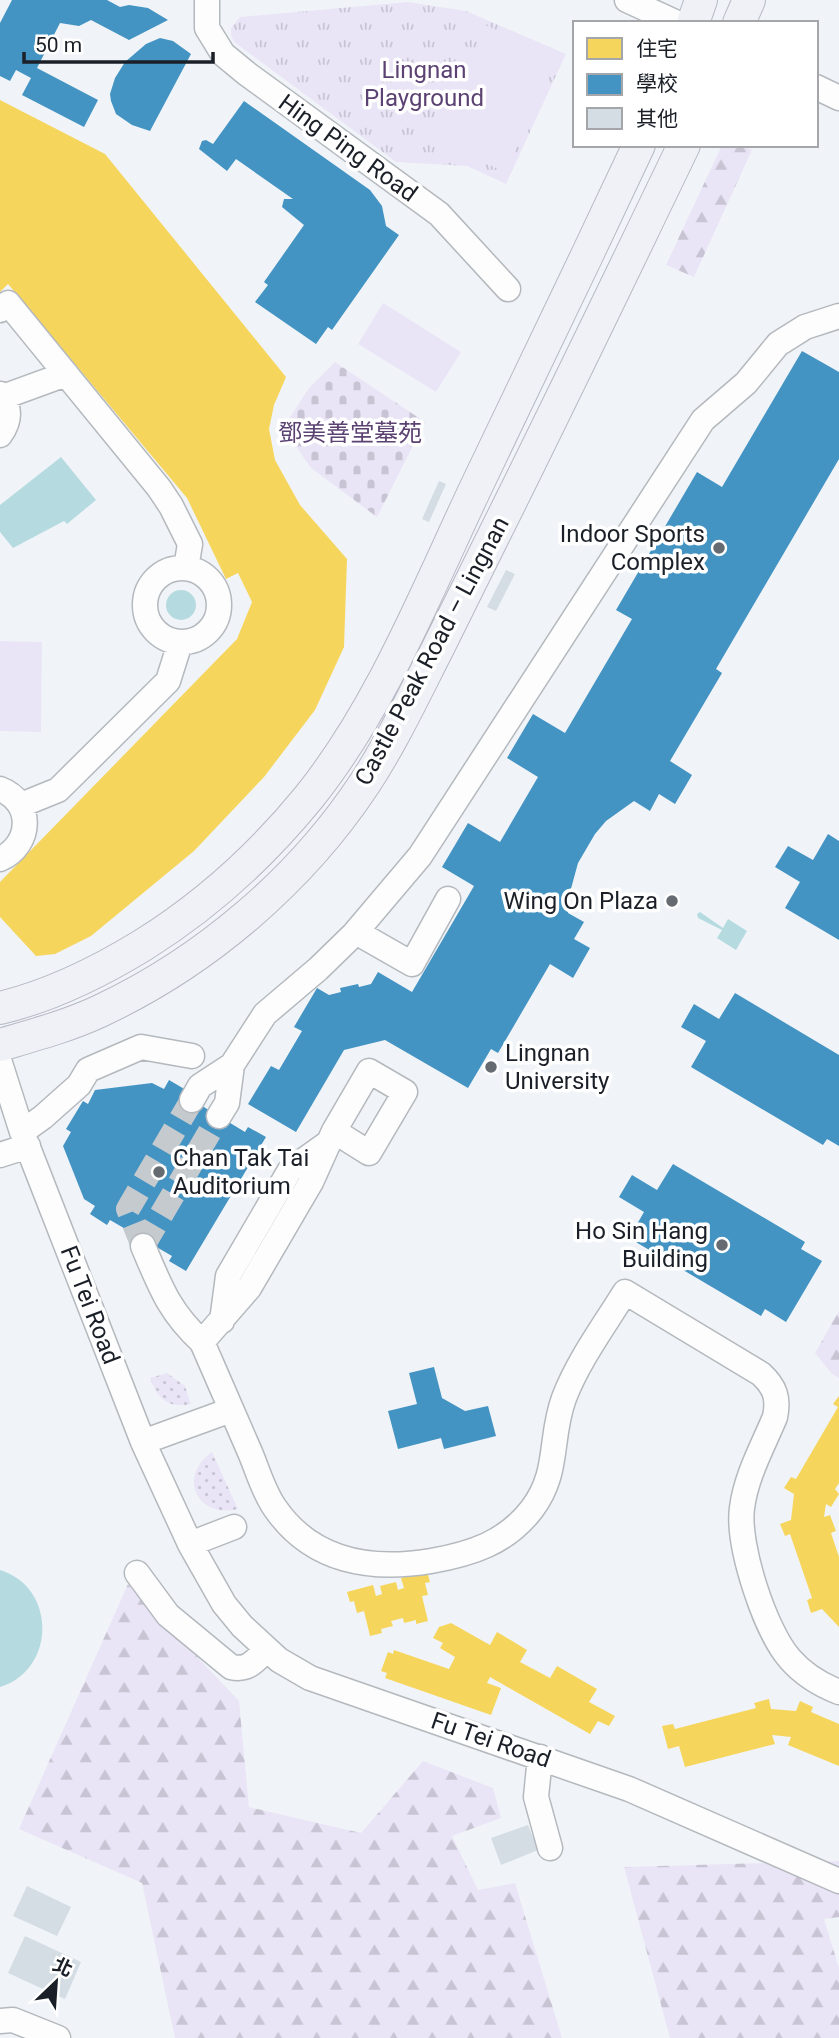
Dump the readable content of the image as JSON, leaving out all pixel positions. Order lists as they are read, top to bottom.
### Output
{
  "streets": {
    "main road": ["Castle Peak Road – Lingnan"],
    "street": ["Hing Ping Road", "Fu Tei Road"]
  },
  "parks": ["Lingnan Playground", "鄧美善堂墓苑"],
  "places": [
    "Indoor Sports Complex",
    "Wing On Plaza",
    "Lingnan University",
    "Chan Tak Tai Auditorium",
    "Ho Sin Hang Building"
  ],
  "legend": ["住宅", "學校", "其他"],
  "scale_bar": "50 m",
  "north": "top right"
}
